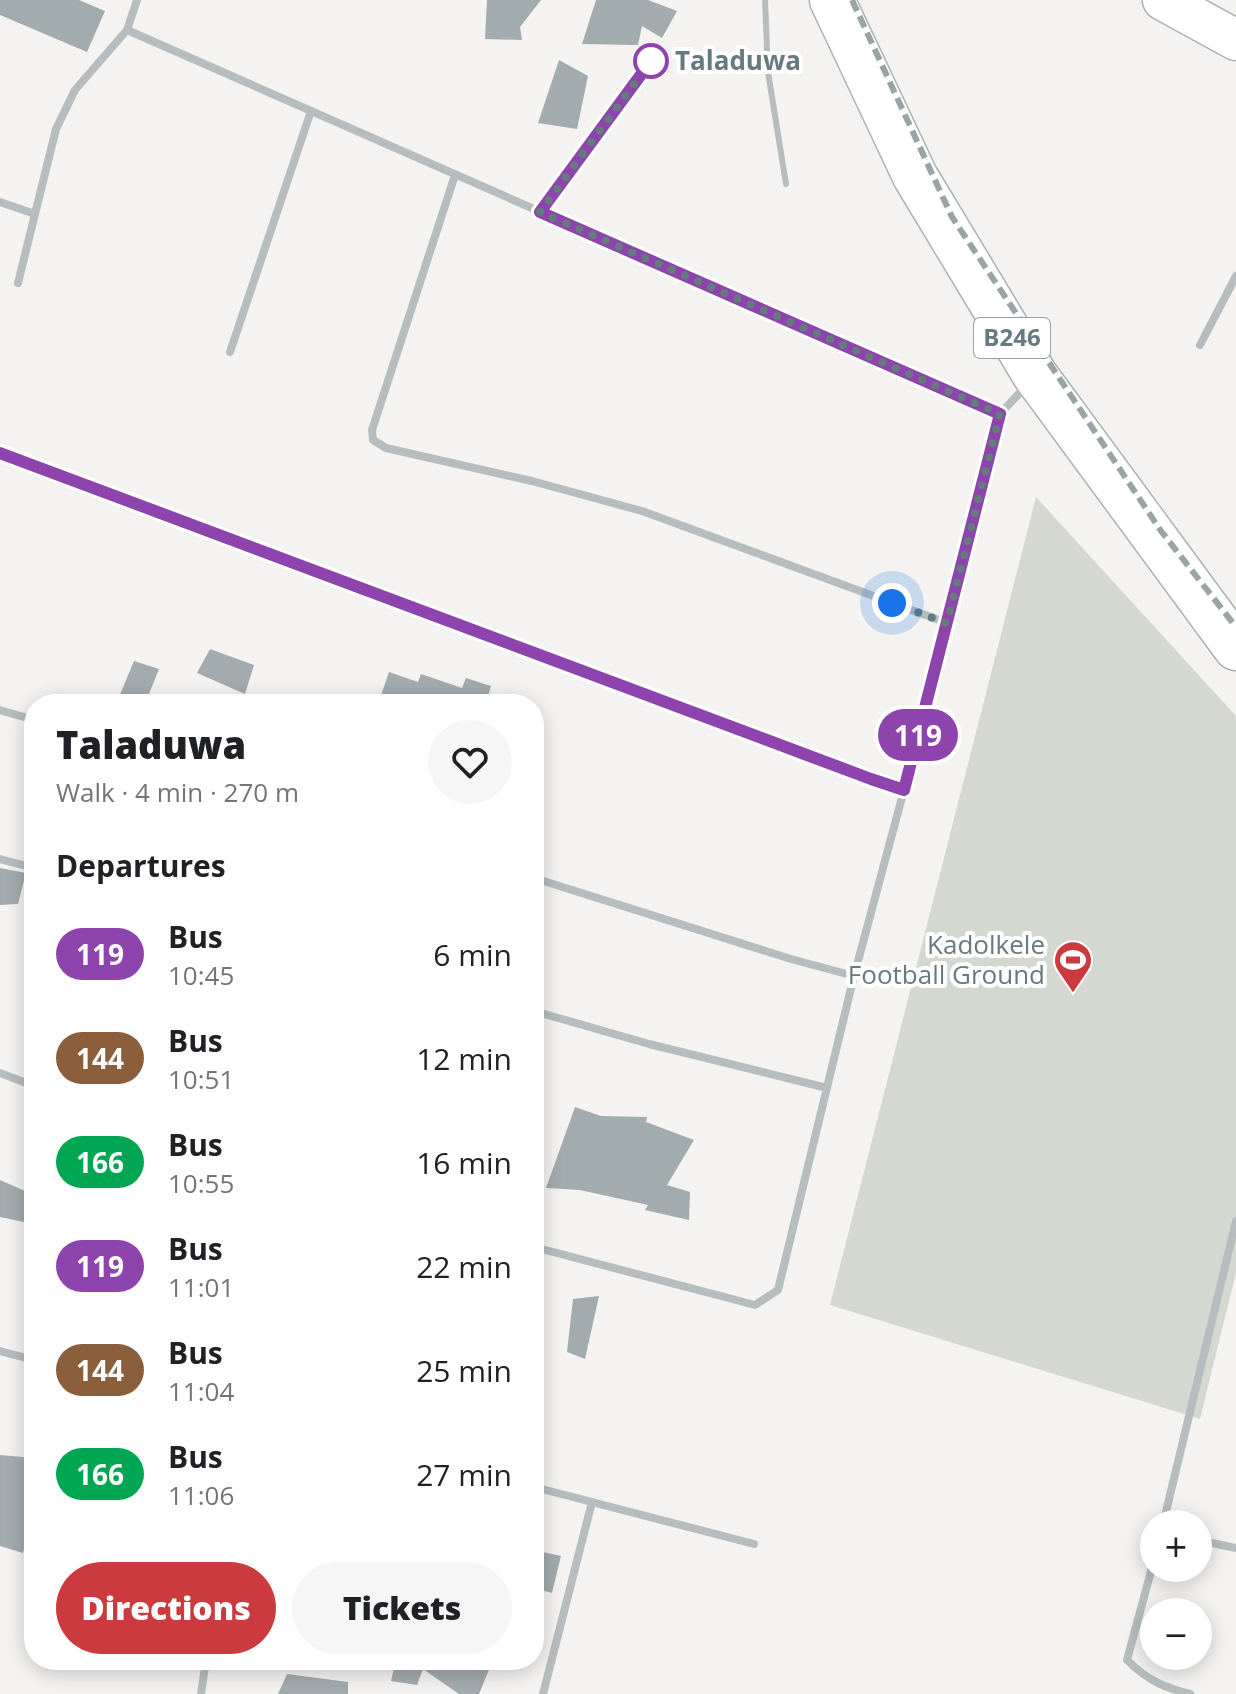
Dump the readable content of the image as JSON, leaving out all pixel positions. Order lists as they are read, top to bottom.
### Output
{
  "streets": {
    "main road": ["B246"]
  },
  "places": {
    "other": ["Taladuwa"],
    "sports": ["Kadolkele Football Ground"]
  },
  "lines": ["bus line 119"],
  "page": {
    "on_map": "119",
    "heading": [
      ["Taladuwa", "Walk · 4 min · 270 m"],
      "Departures"
    ],
    "list": [
      {
        "mark": "119",
        "name": "Bus",
        "note": "10:45",
        "value": "6 min"
      },
      {
        "mark": "144",
        "name": "Bus",
        "note": "10:51",
        "value": "12 min"
      },
      {
        "mark": "166",
        "name": "Bus",
        "note": "10:55",
        "value": "16 min"
      },
      {
        "mark": "119",
        "name": "Bus",
        "note": "11:01",
        "value": "22 min"
      },
      {
        "mark": "144",
        "name": "Bus",
        "note": "11:04",
        "value": "25 min"
      },
      {
        "mark": "166",
        "name": "Bus",
        "note": "11:06",
        "value": "27 min"
      }
    ],
    "map_buttons": ["+", "−"],
    "buttons": ["Directions", "Tickets"]
  }
}
